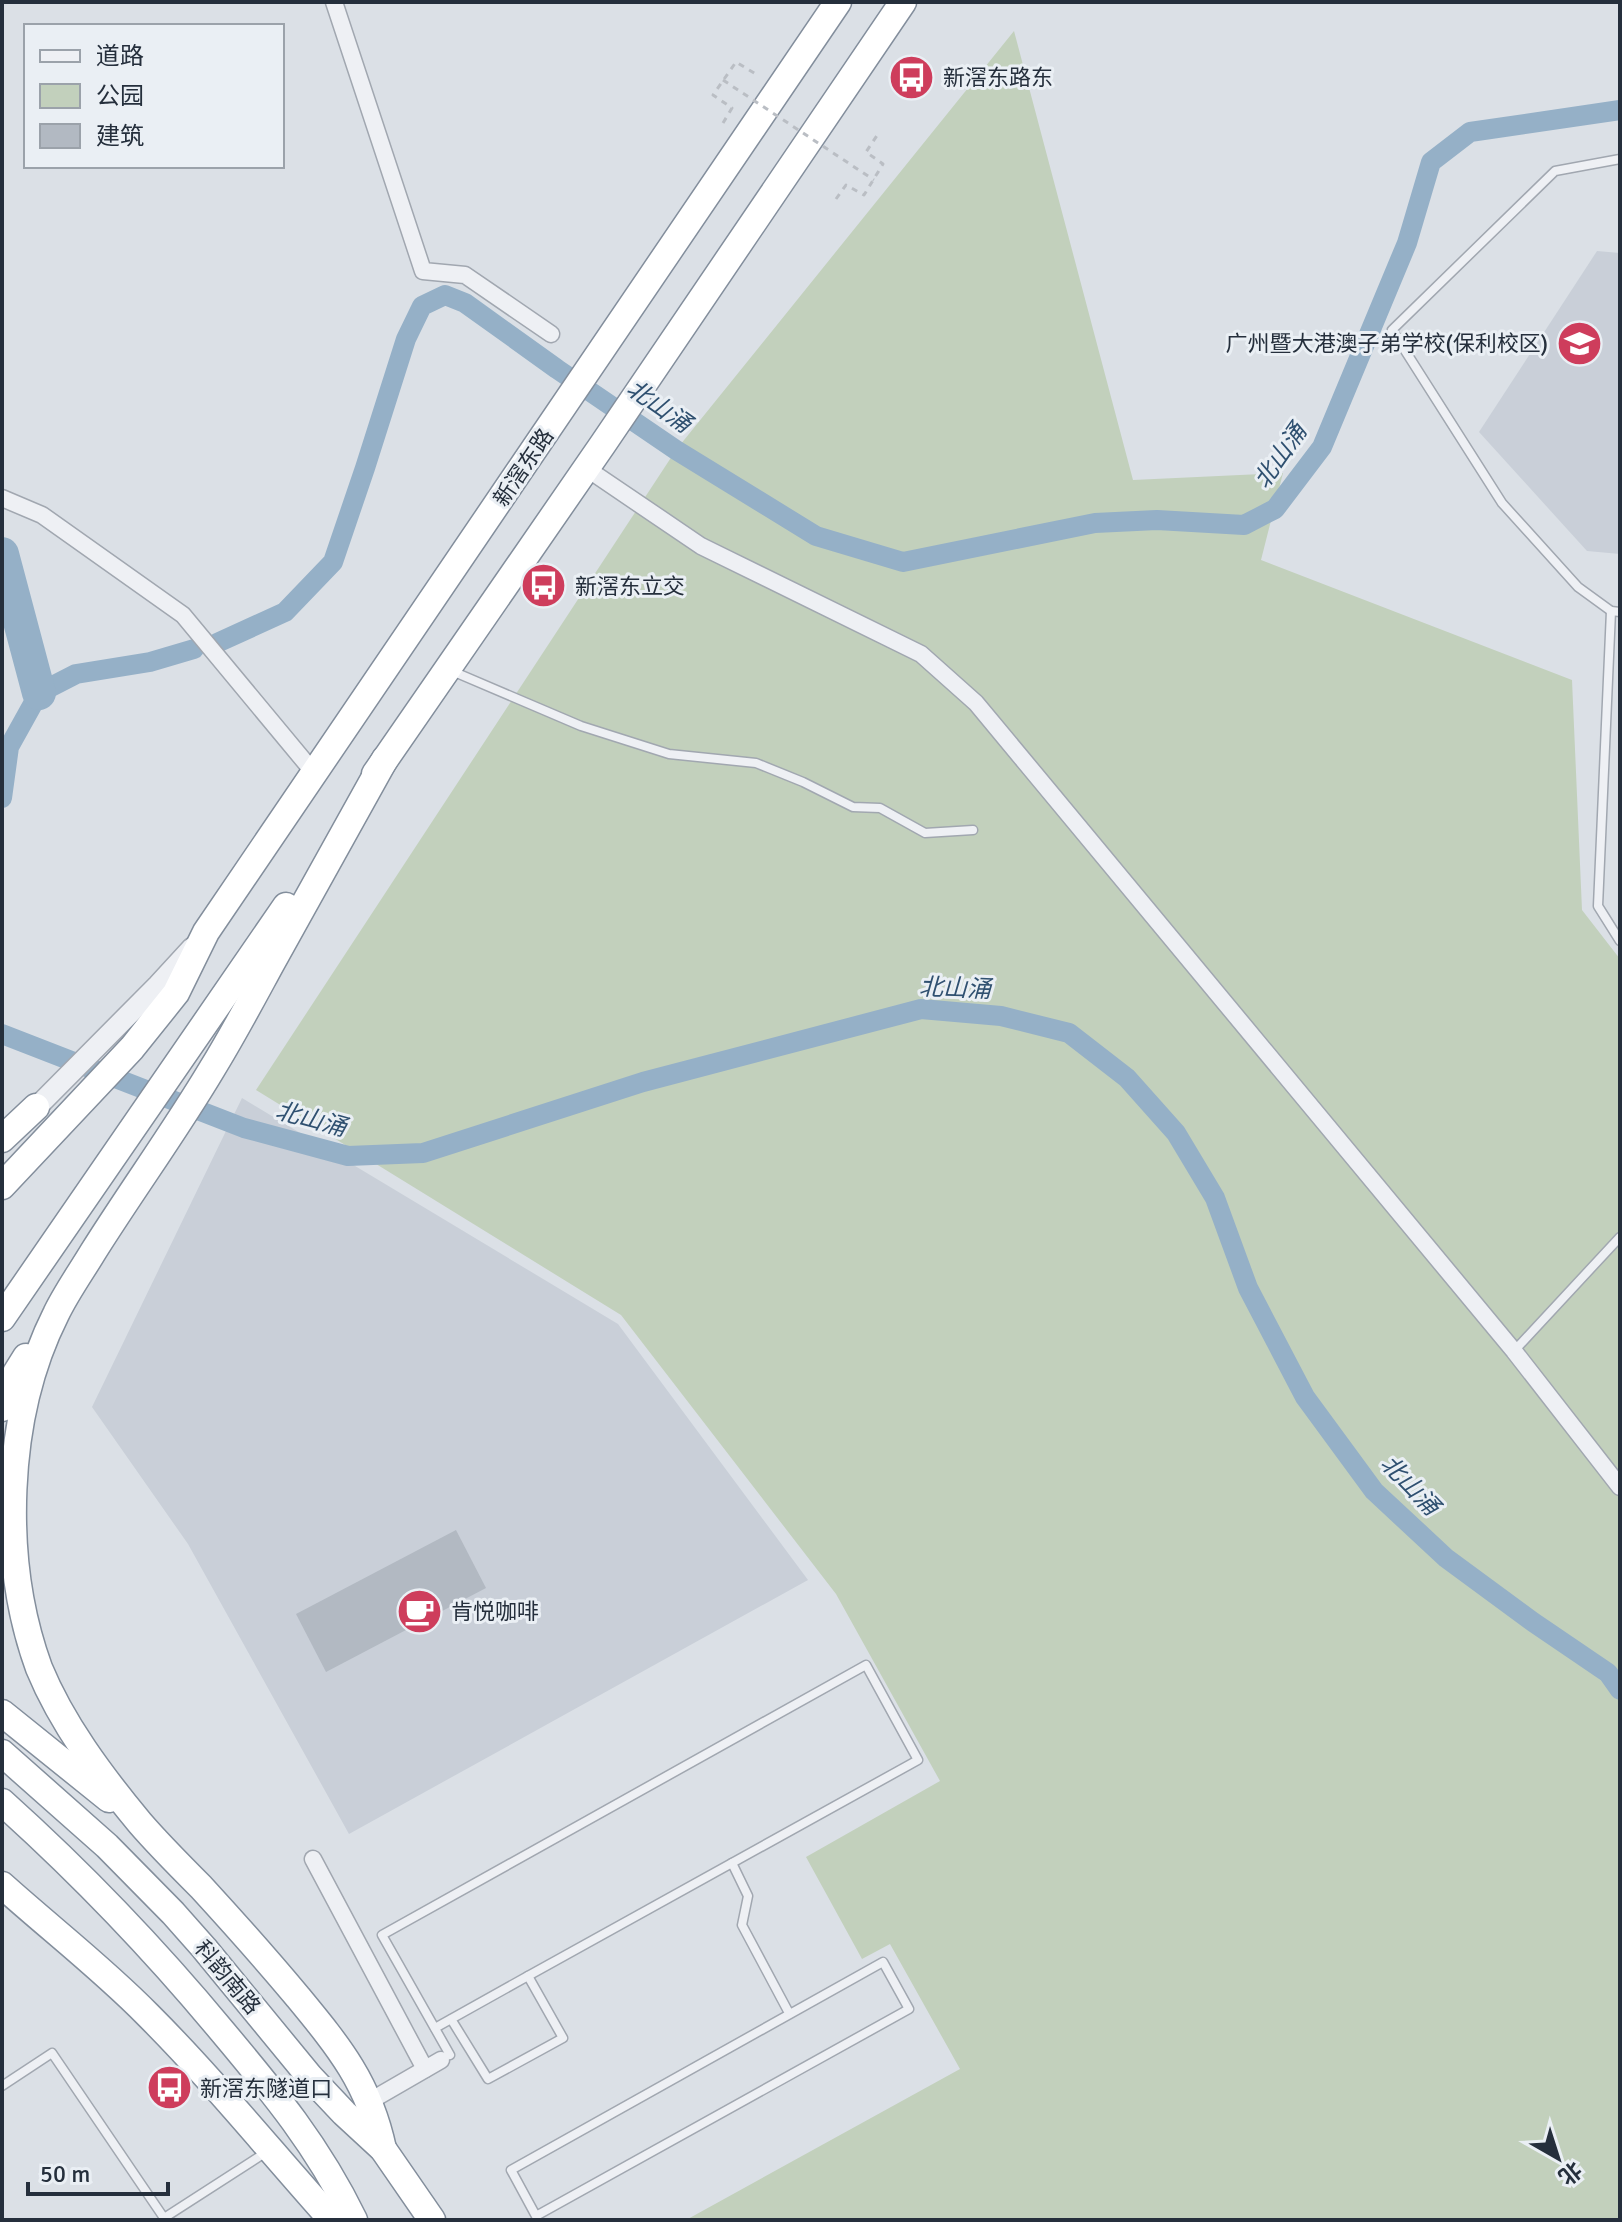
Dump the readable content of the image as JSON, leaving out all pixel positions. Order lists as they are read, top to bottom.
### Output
{
  "streets": {
    "highway": ["新滘东路", "科韵南路"]
  },
  "water": ["北山涌"],
  "places": {
    "bus stop": ["新滘东路东", "新滘东立交", "新滘东隧道口"],
    "school or university": ["广州暨大港澳子弟学校(保利校区)"],
    "cafe": ["肯悦咖啡"]
  },
  "legend": ["道路", "公园", "建筑"],
  "scale_bar": "50 m",
  "north": "bottom right"
}
